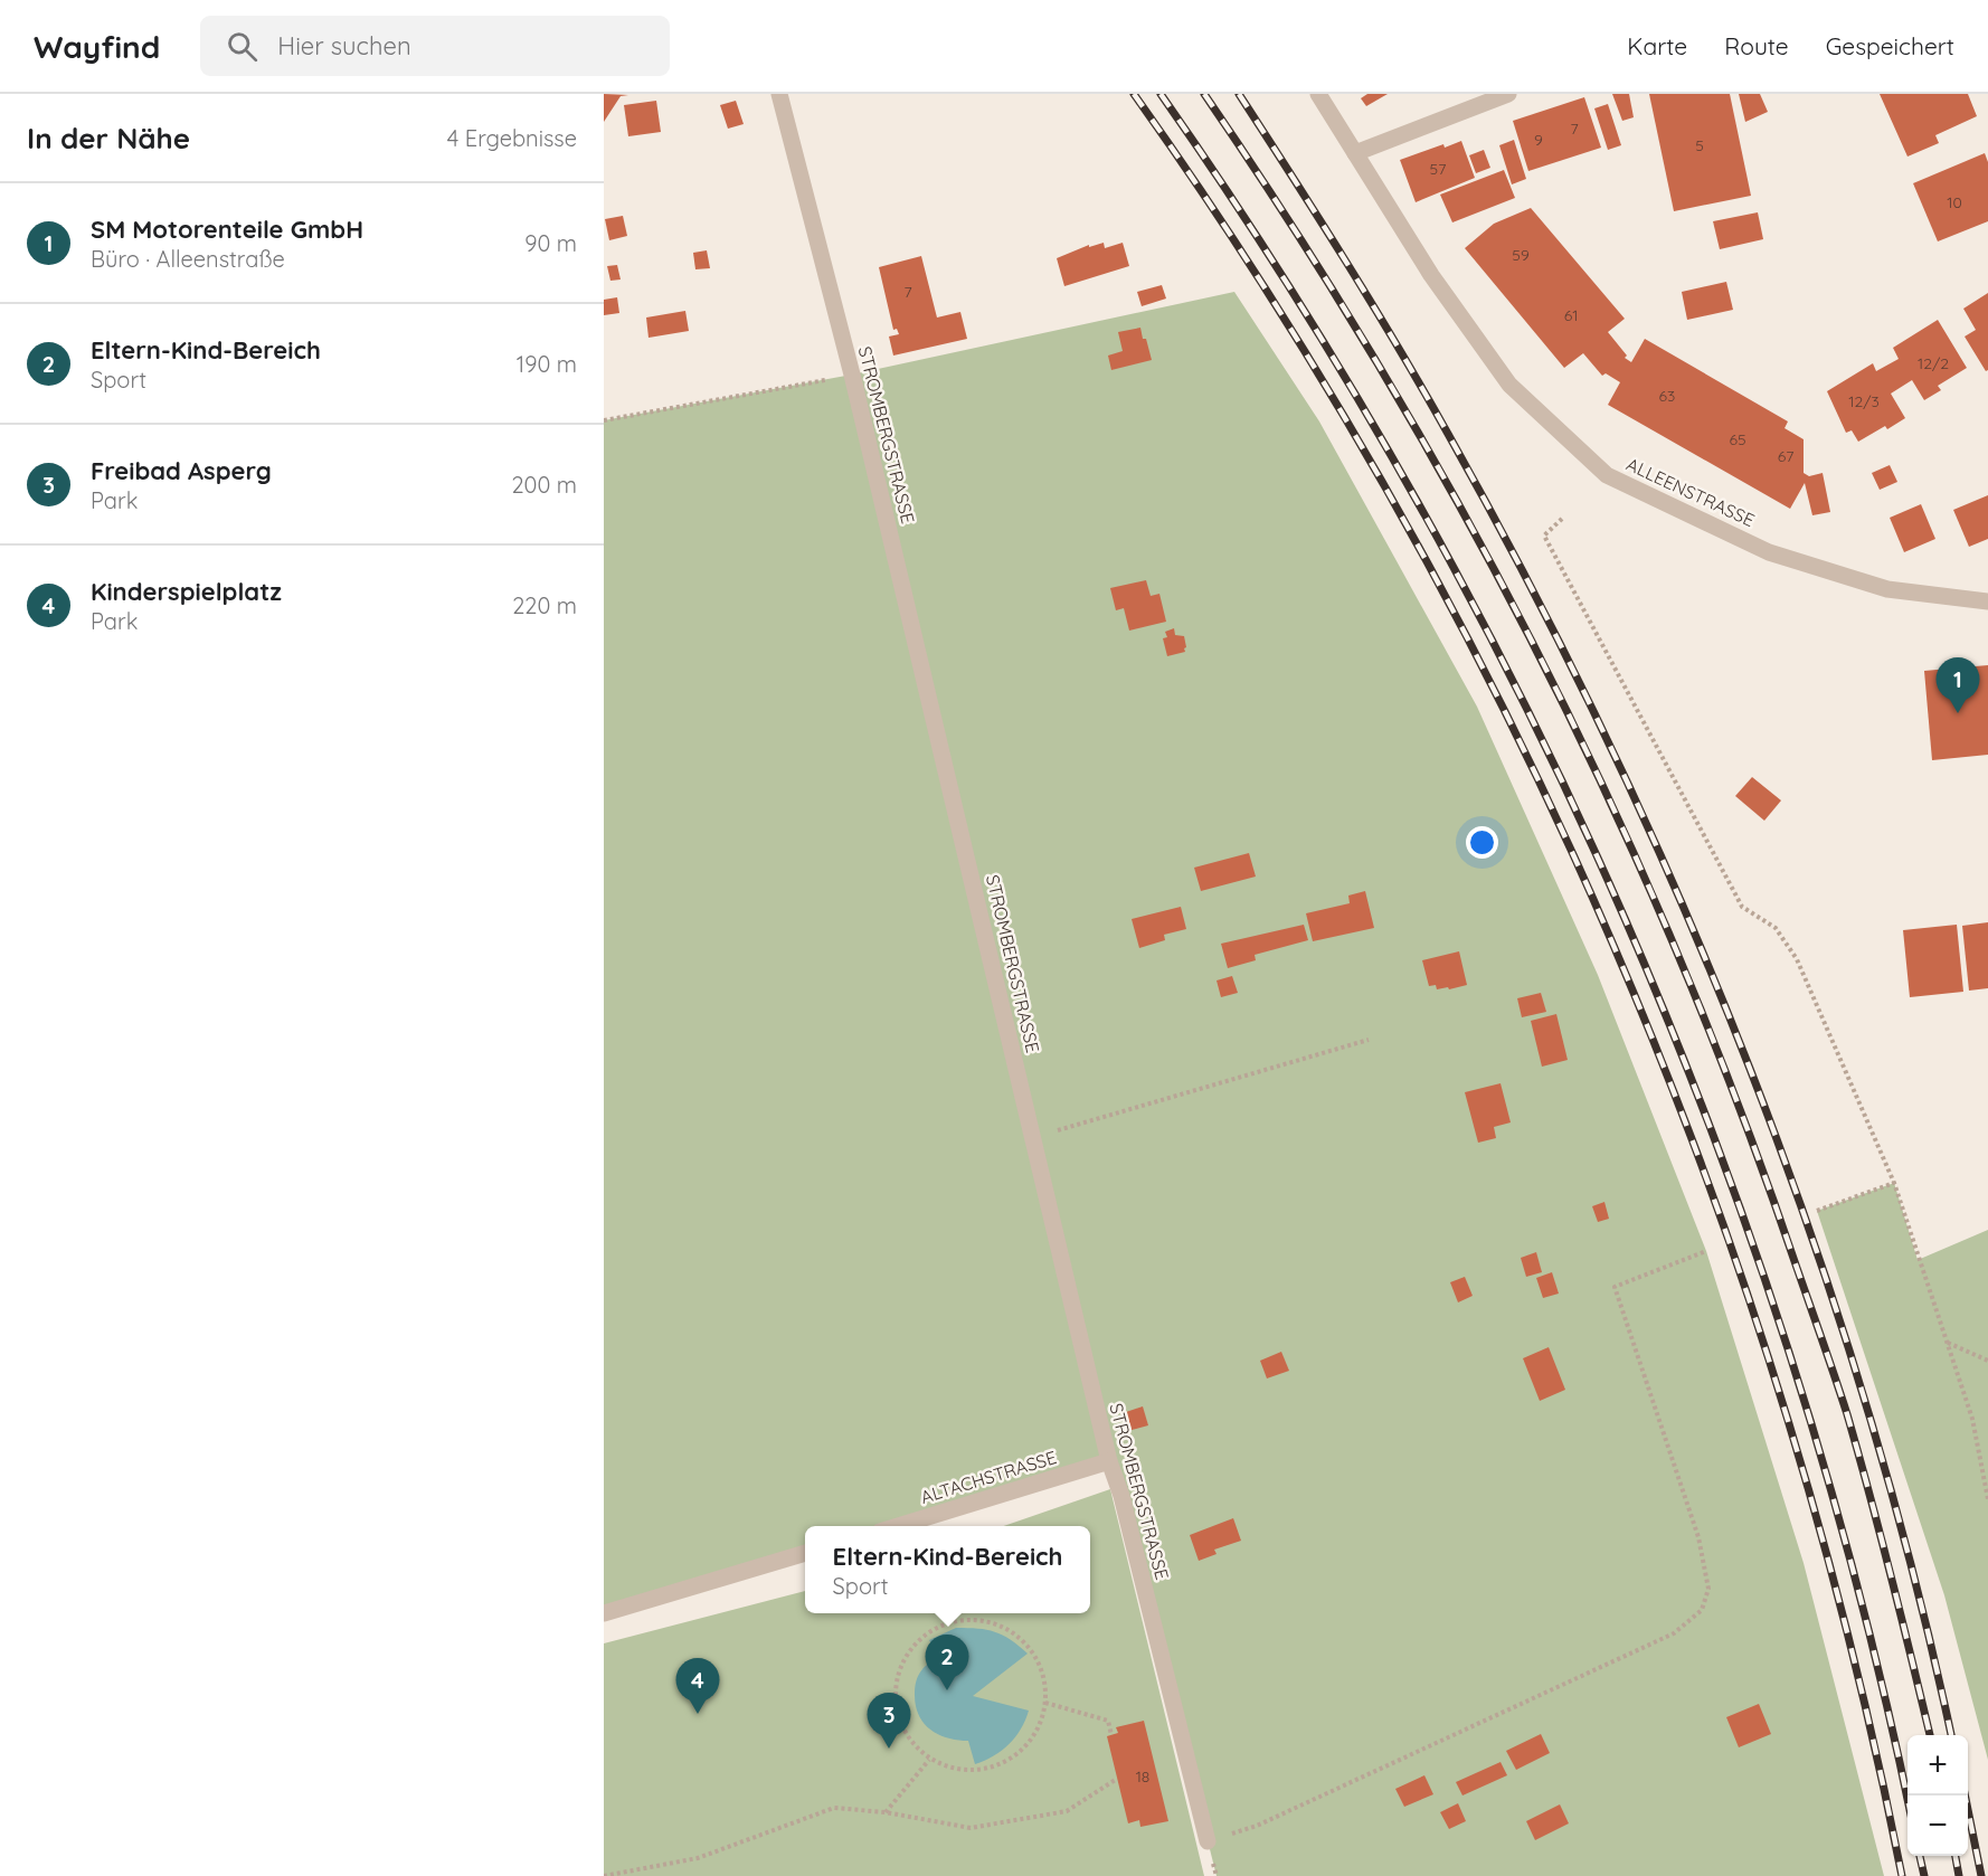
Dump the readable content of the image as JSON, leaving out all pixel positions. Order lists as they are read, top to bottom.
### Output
{
  "streets": {
    "street": ["STROMBERGSTRASSE", "ALLEENSTRASSE", "ALTACHSTRASSE"]
  },
  "crossings": [
    ["STROMBERGSTRASSE", "ALTACHSTRASSE"]
  ],
  "house_numbers": [
    "7",
    "9",
    "5",
    "57",
    "10",
    "59",
    "7",
    "61",
    "12/2",
    "63",
    "12/3",
    "65",
    "67",
    "18"
  ],
  "page": {
    "header": "Wayfind",
    "search": "Hier suchen",
    "nav": ["Karte", "Route", "Gespeichert"],
    "heading": ["In der Nähe", "4 Ergebnisse"],
    "list": [
      {
        "mark": "1",
        "name": "SM Motorenteile GmbH",
        "note": "Büro · Alleenstraße",
        "value": "90 m"
      },
      {
        "mark": "2",
        "name": "Eltern-Kind-Bereich",
        "note": "Sport",
        "value": "190 m"
      },
      {
        "mark": "3",
        "name": "Freibad Asperg",
        "note": "Park",
        "value": "200 m"
      },
      {
        "mark": "4",
        "name": "Kinderspielplatz",
        "note": "Park",
        "value": "220 m"
      }
    ],
    "pins": [
      "1",
      "2",
      "4",
      "3"
    ],
    "popup": ["Eltern-Kind-Bereich", "Sport"],
    "map_buttons": ["+", "−"]
  }
}
